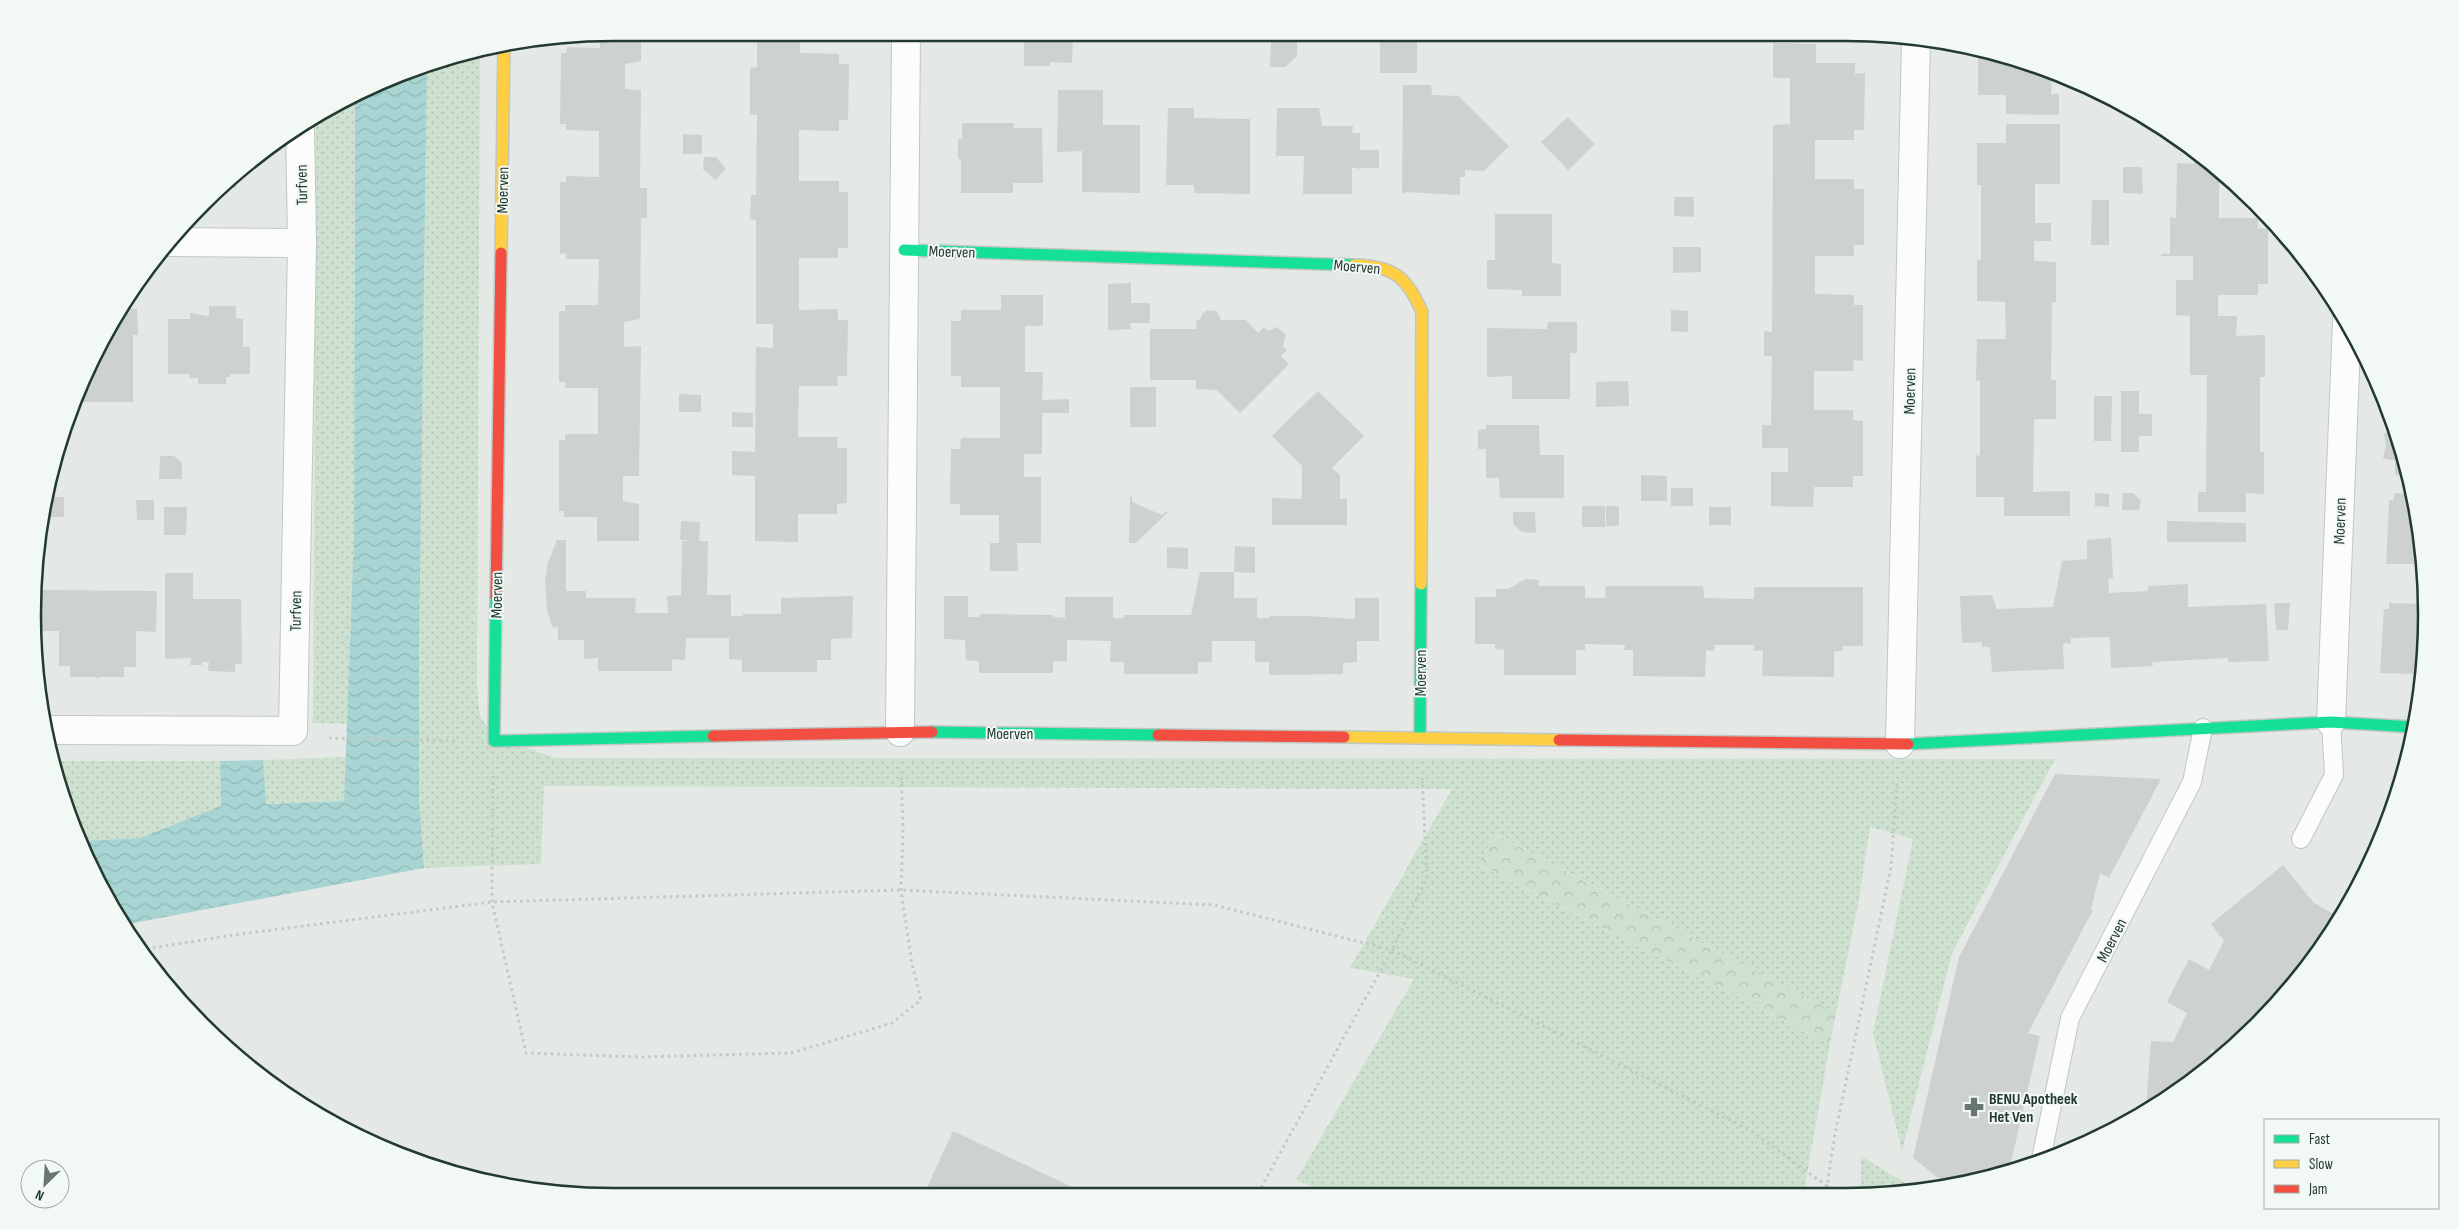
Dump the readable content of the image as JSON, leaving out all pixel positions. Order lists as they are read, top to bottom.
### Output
{
  "streets": {
    "street": ["Turfven", "Moerven"]
  },
  "places": {
    "pharmacy": ["BENU Apotheek Het Ven"]
  },
  "legend": ["Fast", "Slow", "Jam"],
  "north": "bottom left"
}
